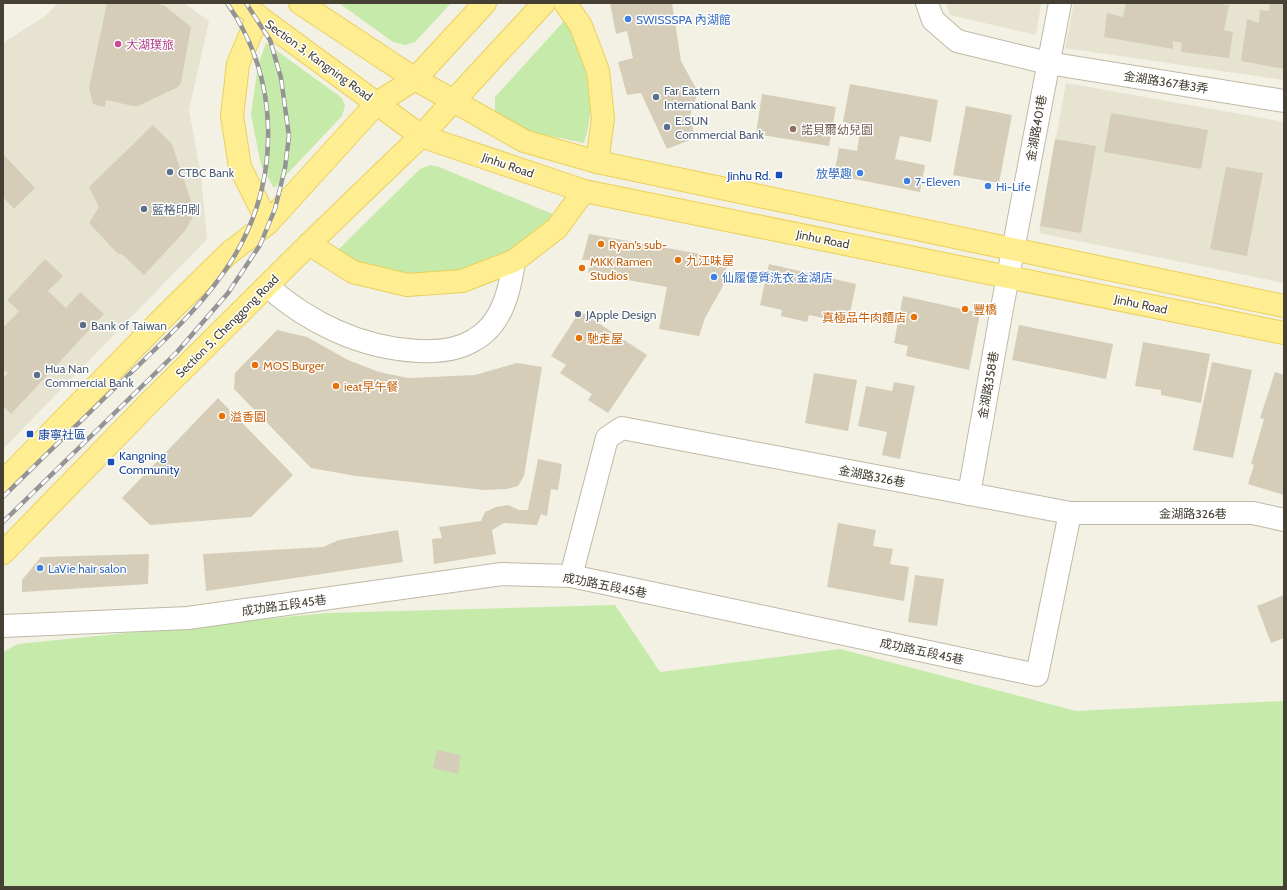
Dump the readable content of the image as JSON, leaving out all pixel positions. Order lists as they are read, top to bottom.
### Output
{
  "streets": {
    "main road": ["Section 3, Kangning Road", "Jinhu Road", "Section 5, Chenggong Road"],
    "street": [
      "金湖路367巷3弄",
      "金湖路401巷",
      "金湖路358巷",
      "金湖路326巷",
      "成功路五段45巷"
    ]
  },
  "crossings": [
    ["Section 3, Kangning Road", "Jinhu Road"],
    ["金湖路367巷3弄", "金湖路401巷"],
    ["金湖路401巷", "Jinhu Road"],
    ["金湖路401巷", "金湖路358巷"],
    ["Jinhu Road", "Section 5, Chenggong Road"],
    ["Jinhu Road", "金湖路358巷"],
    ["金湖路358巷", "金湖路326巷"],
    ["金湖路326巷", "成功路五段45巷"]
  ],
  "places": {
    "other": [
      "SWISSSPA 內湖館",
      "大湖璞旅",
      "Far Eastern International Bank",
      "E.SUN Commercial Bank",
      "諾貝爾幼兒園",
      "CTBC Bank",
      "放學趣",
      "7-Eleven",
      "Hi-Life",
      "藍格印刷",
      "Ryan's sub-",
      "九江味屋",
      "MKK Ramen Studios",
      "仙履優質洗衣 金湖店",
      "豐橋",
      "JApple Design",
      "真極品牛肉麵店",
      "Bank of Taiwan",
      "馳走屋",
      "MOS Burger",
      "Hua Nan Commercial Bank",
      "ieat早午餐",
      "溢香園",
      "LaVie hair salon"
    ],
    "transit": ["Jinhu Rd.", "康寧社區", "Kangning Community"]
  }
}
